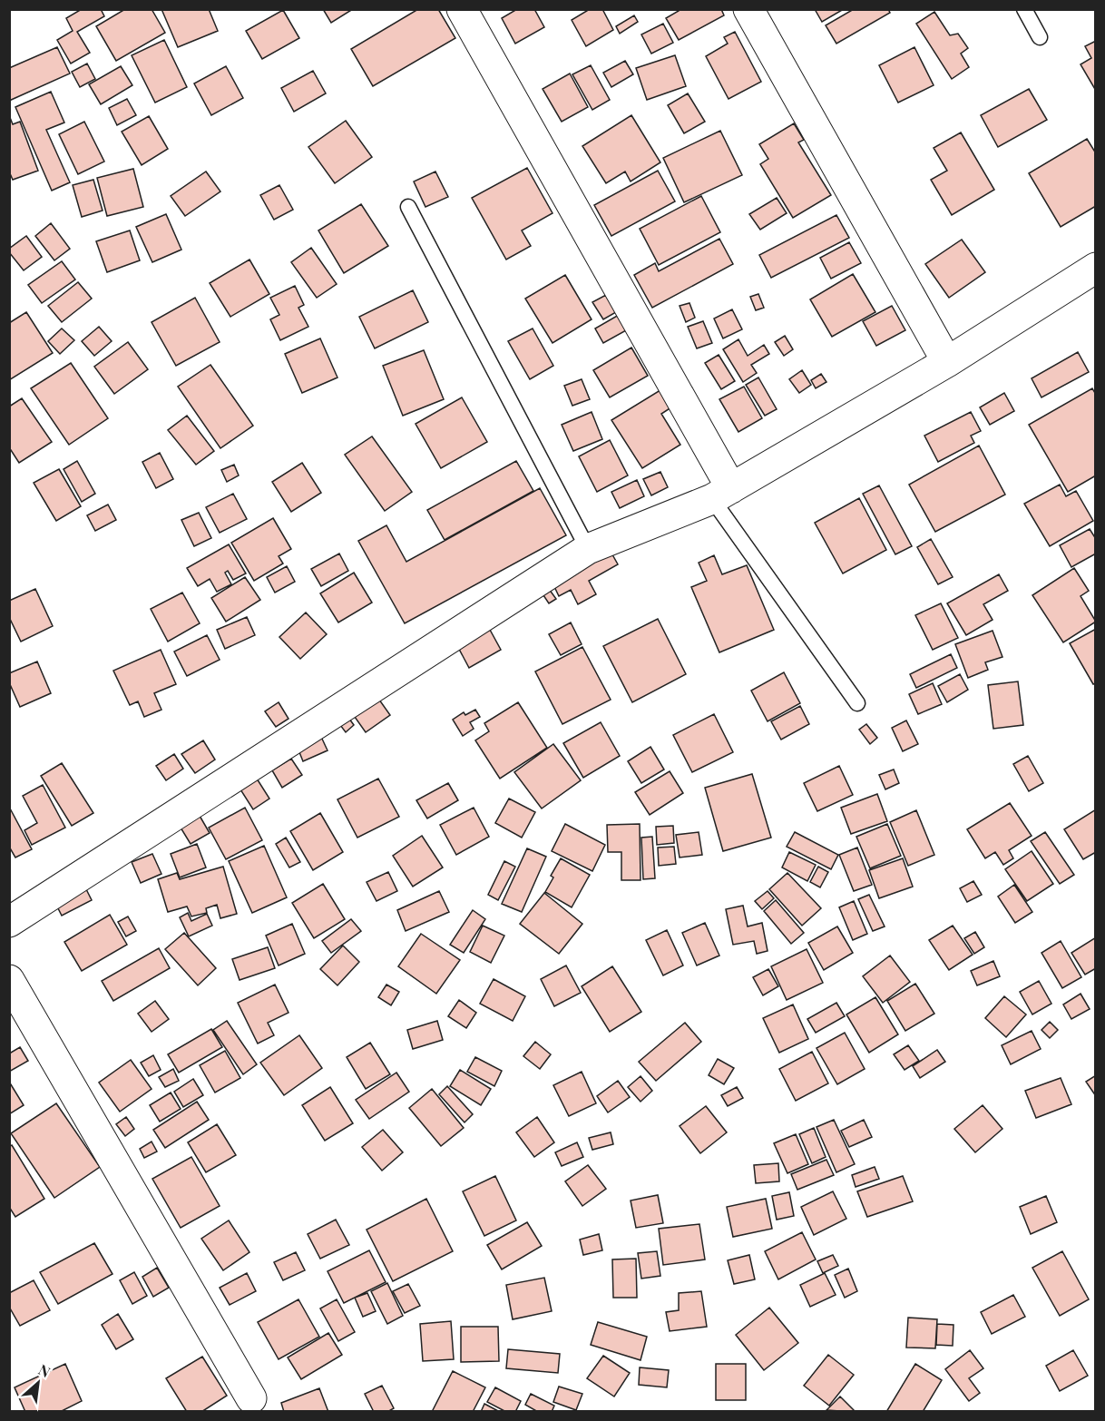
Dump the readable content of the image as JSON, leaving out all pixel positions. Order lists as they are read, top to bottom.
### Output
{
  "north": "top right"
}
